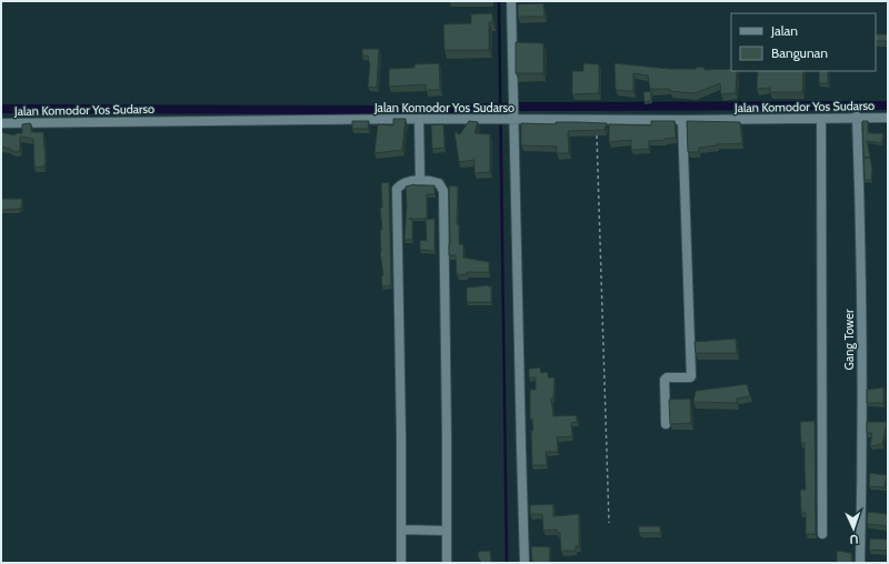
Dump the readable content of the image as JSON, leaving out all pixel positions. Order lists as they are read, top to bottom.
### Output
{
  "streets": {
    "street": ["Jalan Komodor Yos Sudarso", "Gang Tower"]
  },
  "crossings": [
    ["Jalan Komodor Yos Sudarso", "Gang Tower"]
  ],
  "legend": ["Jalan", "Bangunan"],
  "north": "bottom"
}
